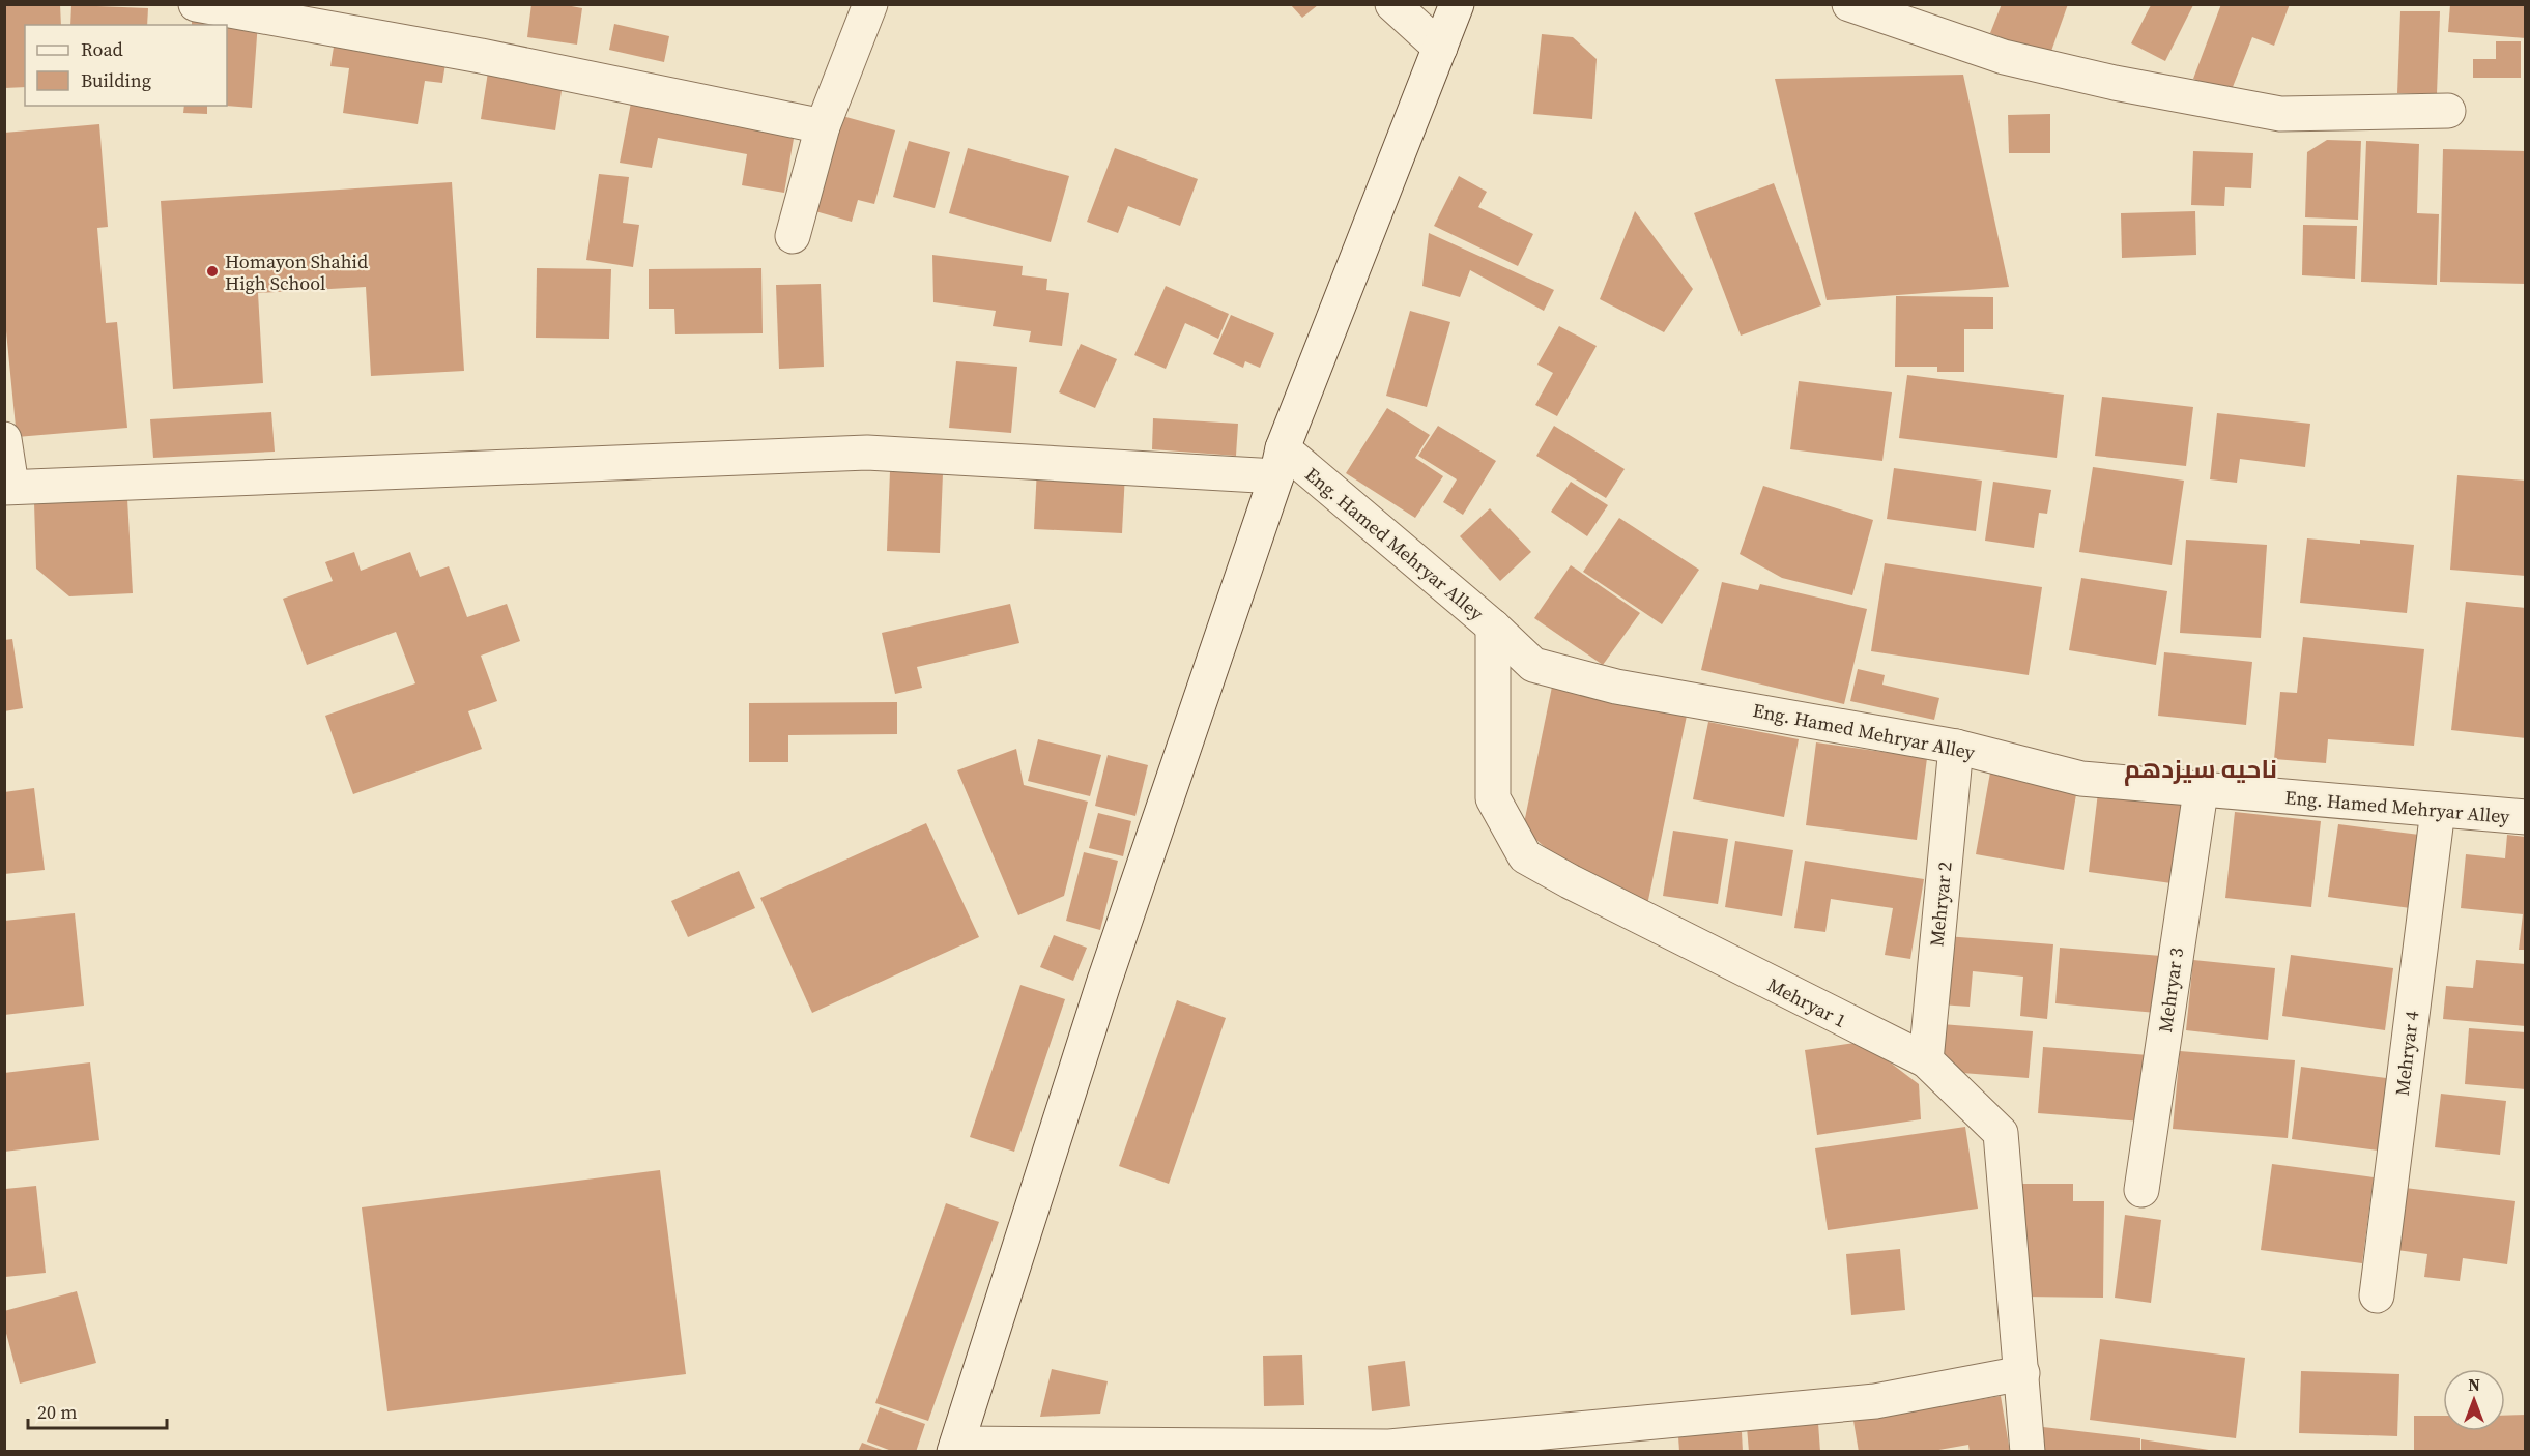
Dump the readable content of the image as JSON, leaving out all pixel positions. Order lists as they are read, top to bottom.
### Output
{
  "streets": {
    "street": [
      "Eng. Hamed Mehryar Alley",
      "Mehryar 2",
      "Mehryar 3",
      "Mehryar 1",
      "Mehryar 4"
    ]
  },
  "crossings": [
    ["Eng. Hamed Mehryar Alley", "Mehryar 2"],
    ["Eng. Hamed Mehryar Alley", "Mehryar 3"],
    ["Eng. Hamed Mehryar Alley", "Mehryar 1"],
    ["Eng. Hamed Mehryar Alley", "Mehryar 4"],
    ["Mehryar 2", "Mehryar 1"]
  ],
  "districts": ["ناحیه سیزدهم"],
  "places": ["Homayon Shahid High School"],
  "legend": ["Road", "Building"],
  "scale_bar": "20 m",
  "north": "top"
}
